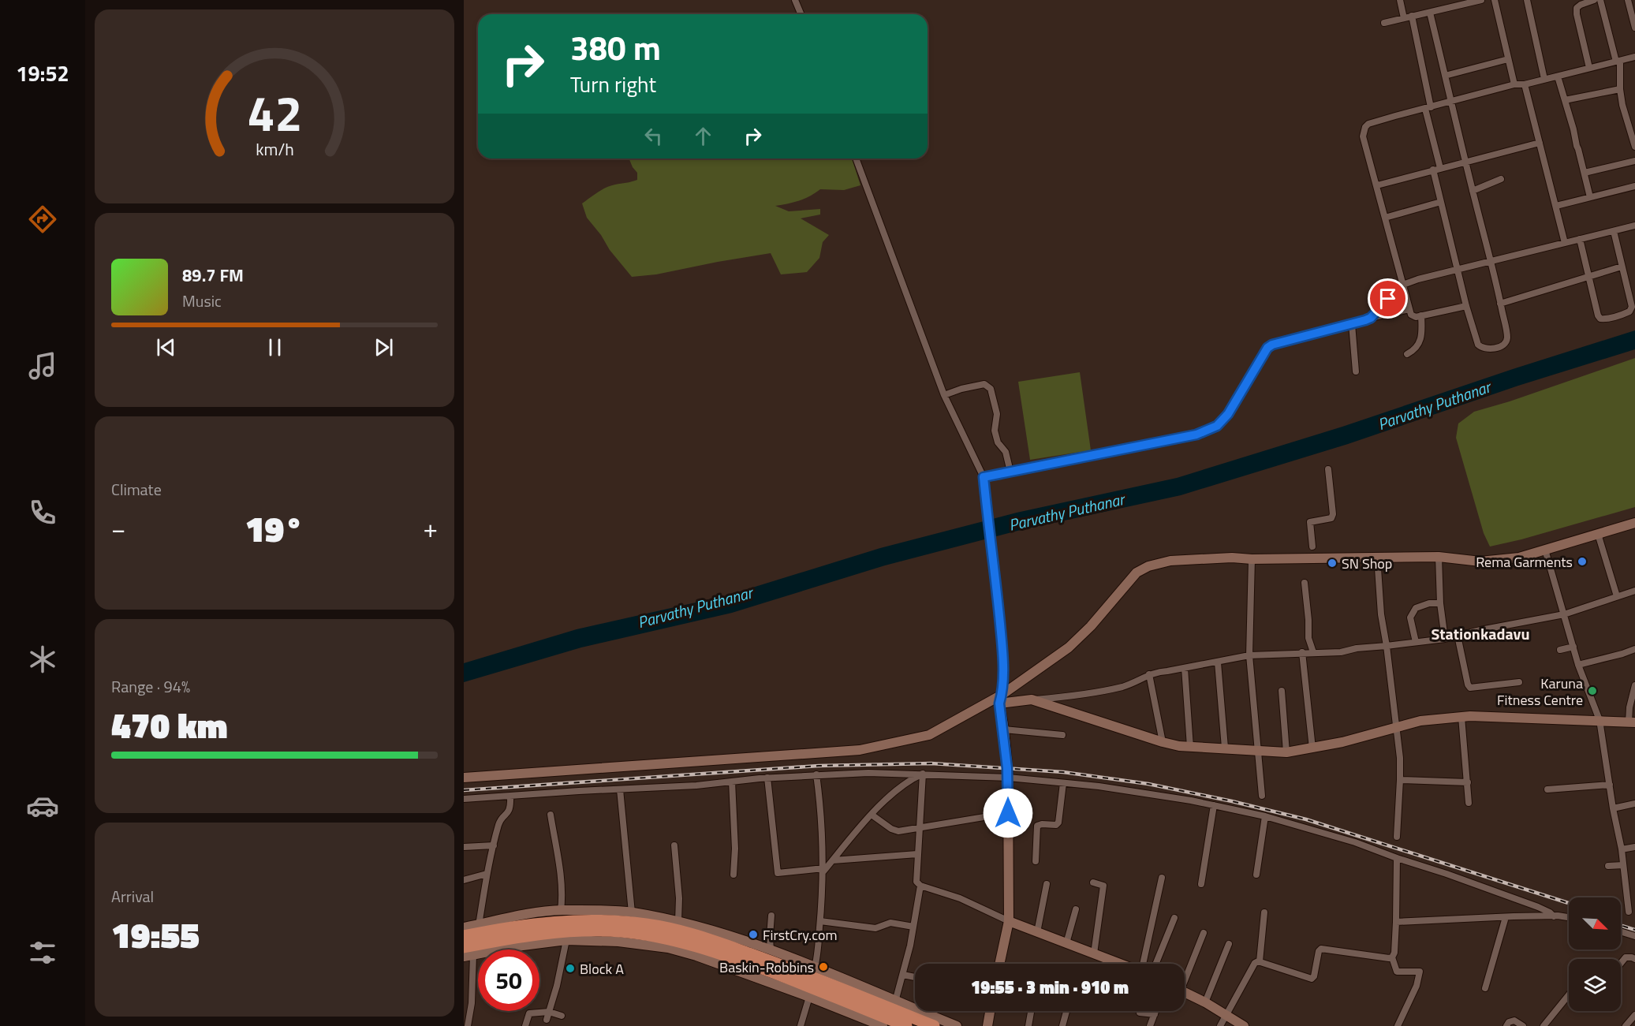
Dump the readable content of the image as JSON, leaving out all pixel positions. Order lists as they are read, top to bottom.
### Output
{
  "districts": ["Stationkadavu"],
  "water": ["Parvathy Puthanar"],
  "places": [
    "Rema Garments",
    "SN Shop",
    "Karuna Fitness Centre",
    "FirstCry.com",
    "Baskin-Robbins",
    "Block A"
  ],
  "north": "bottom right",
  "page": {
    "tabs": "19:52",
    "turn": ["380 m", "Turn right"],
    "song": ["89.7 FM", "Music"],
    "tile": [
      "Climate",
      ["Range · 94%", "470 km"],
      ["Arrival", "19:55"]
    ],
    "heat": ["−", "19°", "+"],
    "limit": "50",
    "trip": "19:55 · 3 min · 910 m",
    "gauge": ["42", "km/h"]
  }
}
